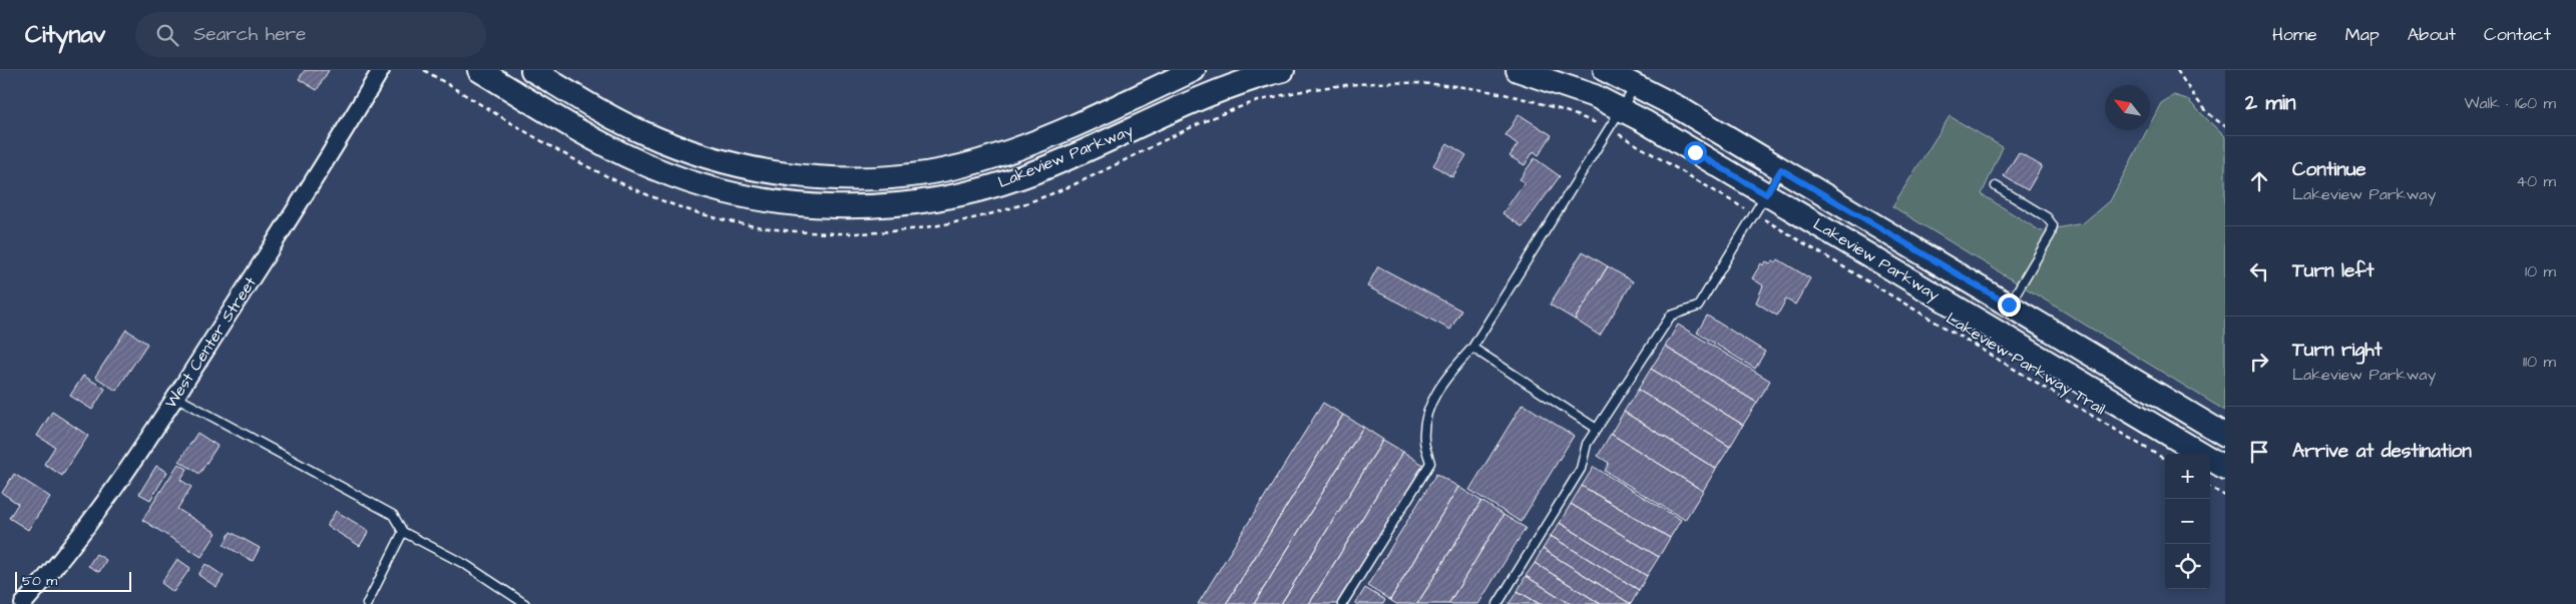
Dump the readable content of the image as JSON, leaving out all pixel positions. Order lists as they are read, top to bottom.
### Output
{
  "streets": {
    "main road": ["Lakeview Parkway"],
    "street": ["West Center Street"],
    "path": ["Lakeview Parkway Trail"]
  },
  "scale_bar": "50 m",
  "north": "top left",
  "page": {
    "header": "Citynav",
    "search": "Search here",
    "nav": [
      "Home",
      "Map",
      "About",
      "Contact"
    ],
    "heading": ["2 min", "Walk · 160 m"],
    "list": [
      ["Continue", "Lakeview Parkway", "40 m"],
      ["Turn left", "10 m"],
      ["Turn right", "Lakeview Parkway", "110 m"],
      "Arrive at destination"
    ],
    "map_buttons": ["+", "−"],
    "scale": "50 m"
  }
}
